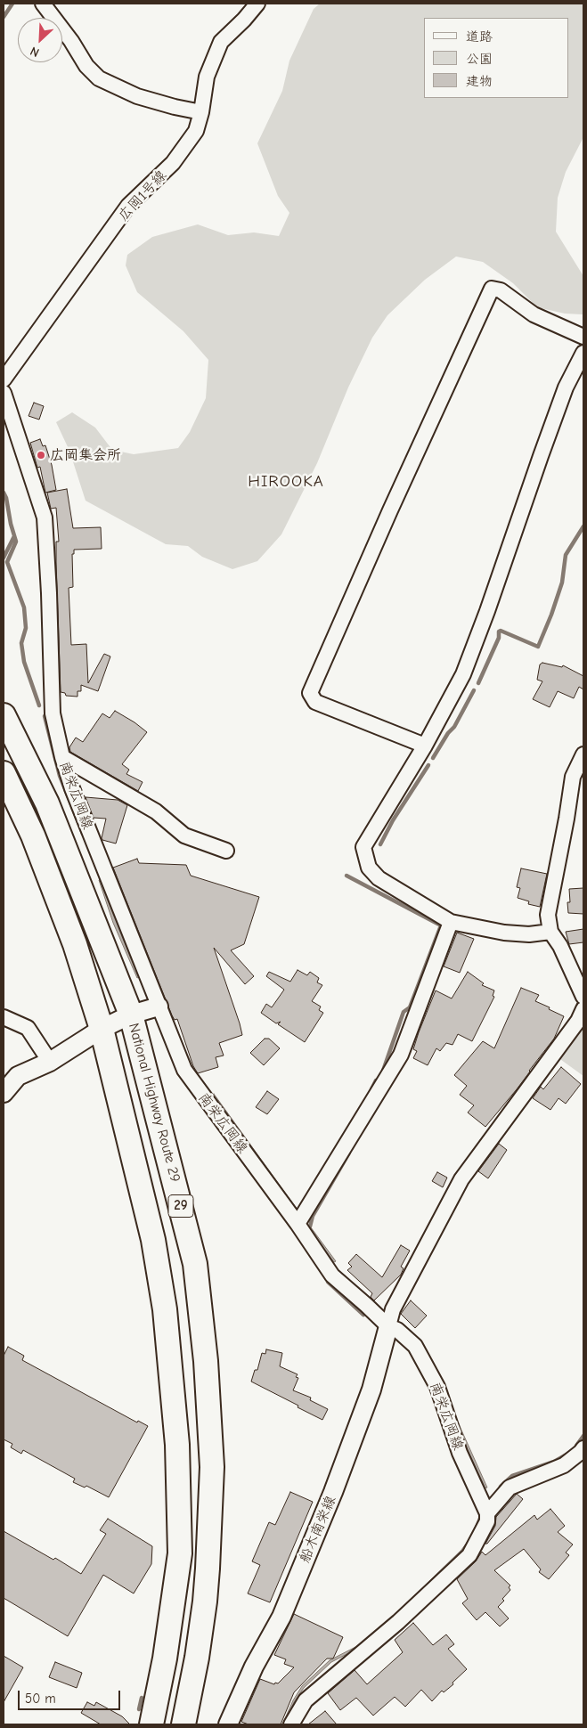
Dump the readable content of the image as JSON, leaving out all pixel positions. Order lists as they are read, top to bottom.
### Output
{
  "streets": {
    "highway": ["National Highway Route 29", "29"],
    "street": ["広岡1号線", "南栄広岡線", "船木南栄線"]
  },
  "crossings": [
    ["南栄広岡線", "船木南栄線"]
  ],
  "districts": ["HIROOKA"],
  "places": ["広岡集会所"],
  "legend": ["道路", "公園", "建物"],
  "scale_bar": "50 m",
  "north": "bottom left"
}
